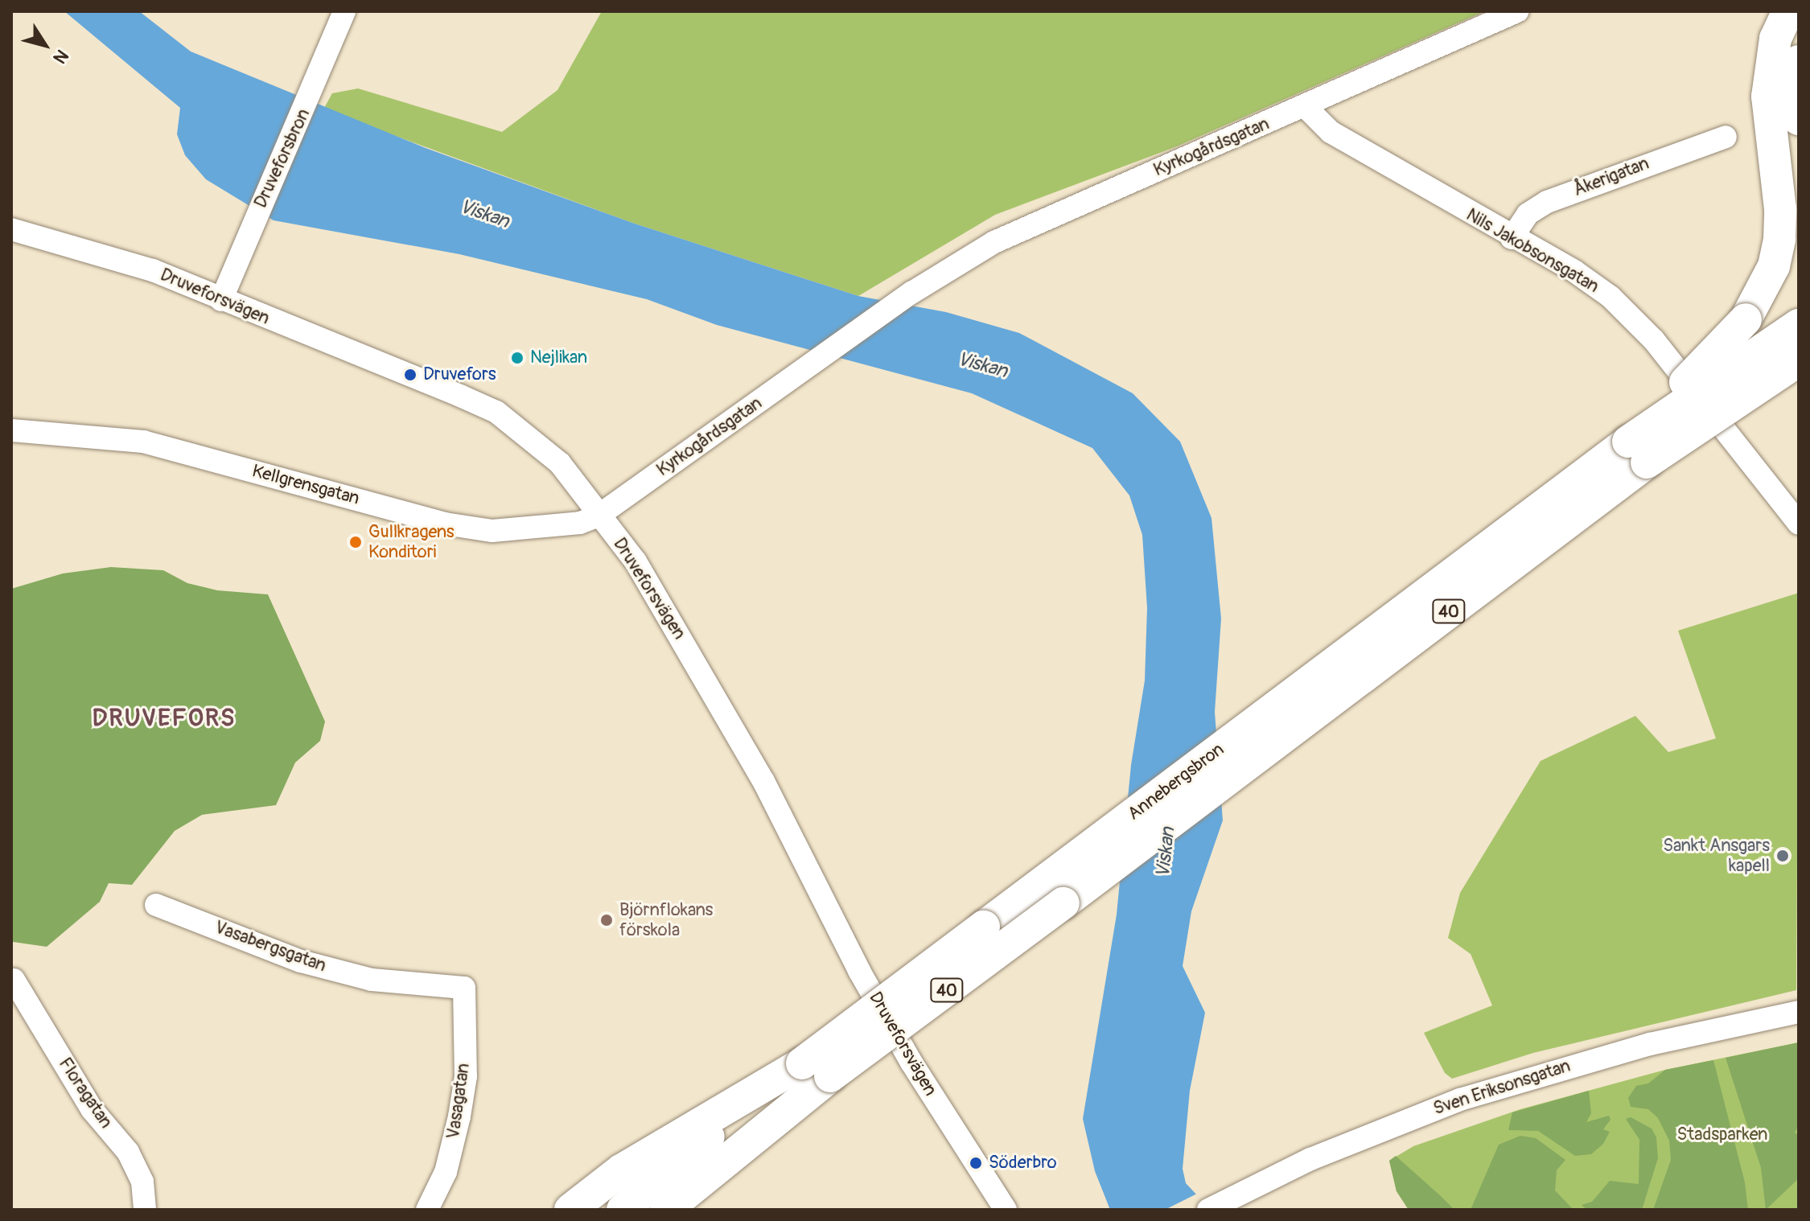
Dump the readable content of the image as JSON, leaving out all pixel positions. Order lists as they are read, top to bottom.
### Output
{
  "streets": {
    "highway": ["40", "Annebergsbron"],
    "street": [
      "Kyrkogårdsgatan",
      "Druveforsbron",
      "Åkerigatan",
      "Nils Jakobsonsgatan",
      "Druveforsvägen",
      "Kellgrensgatan",
      "Vasabergsgatan",
      "Sven Eriksonsgatan",
      "Floragatan",
      "Vasagatan"
    ]
  },
  "crossings": [
    ["Kyrkogårdsgatan", "Nils Jakobsonsgatan"],
    ["Kyrkogårdsgatan", "Druveforsvägen"],
    ["Kyrkogårdsgatan", "Kellgrensgatan"],
    ["Druveforsbron", "Druveforsvägen"],
    ["Åkerigatan", "Nils Jakobsonsgatan"],
    ["Druveforsvägen", "Kellgrensgatan"],
    ["40", "Annebergsbron"],
    ["Vasabergsgatan", "Vasagatan"]
  ],
  "districts": ["DRUVEFORS"],
  "water": ["Viskan"],
  "parks": ["Stadsparken"],
  "places": [
    "Nejlikan",
    "Druvefors",
    "Gullkragens Konditori",
    "Sankt Ansgars kapell",
    "Björnflokans förskola",
    "Söderbro"
  ],
  "north": "bottom right"
}
